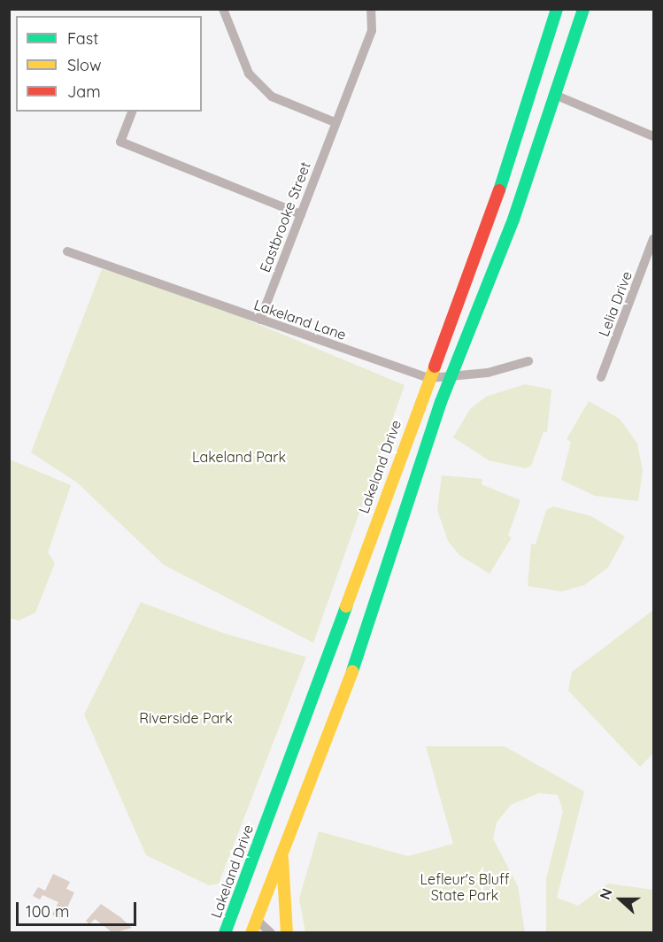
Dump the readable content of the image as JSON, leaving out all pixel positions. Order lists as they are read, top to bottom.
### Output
{
  "streets": {
    "highway": ["Lakeland Drive"],
    "street": ["Eastbrooke Street", "Lelia Drive", "Lakeland Lane"]
  },
  "crossings": [
    ["Eastbrooke Street", "Lakeland Lane"],
    ["Lakeland Lane", "Lakeland Drive"]
  ],
  "parks": ["Lakeland Park", "Riverside Park", "Lefleur's Bluff State Park"],
  "legend": ["Fast", "Slow", "Jam"],
  "scale_bar": "100 m",
  "north": "left"
}
